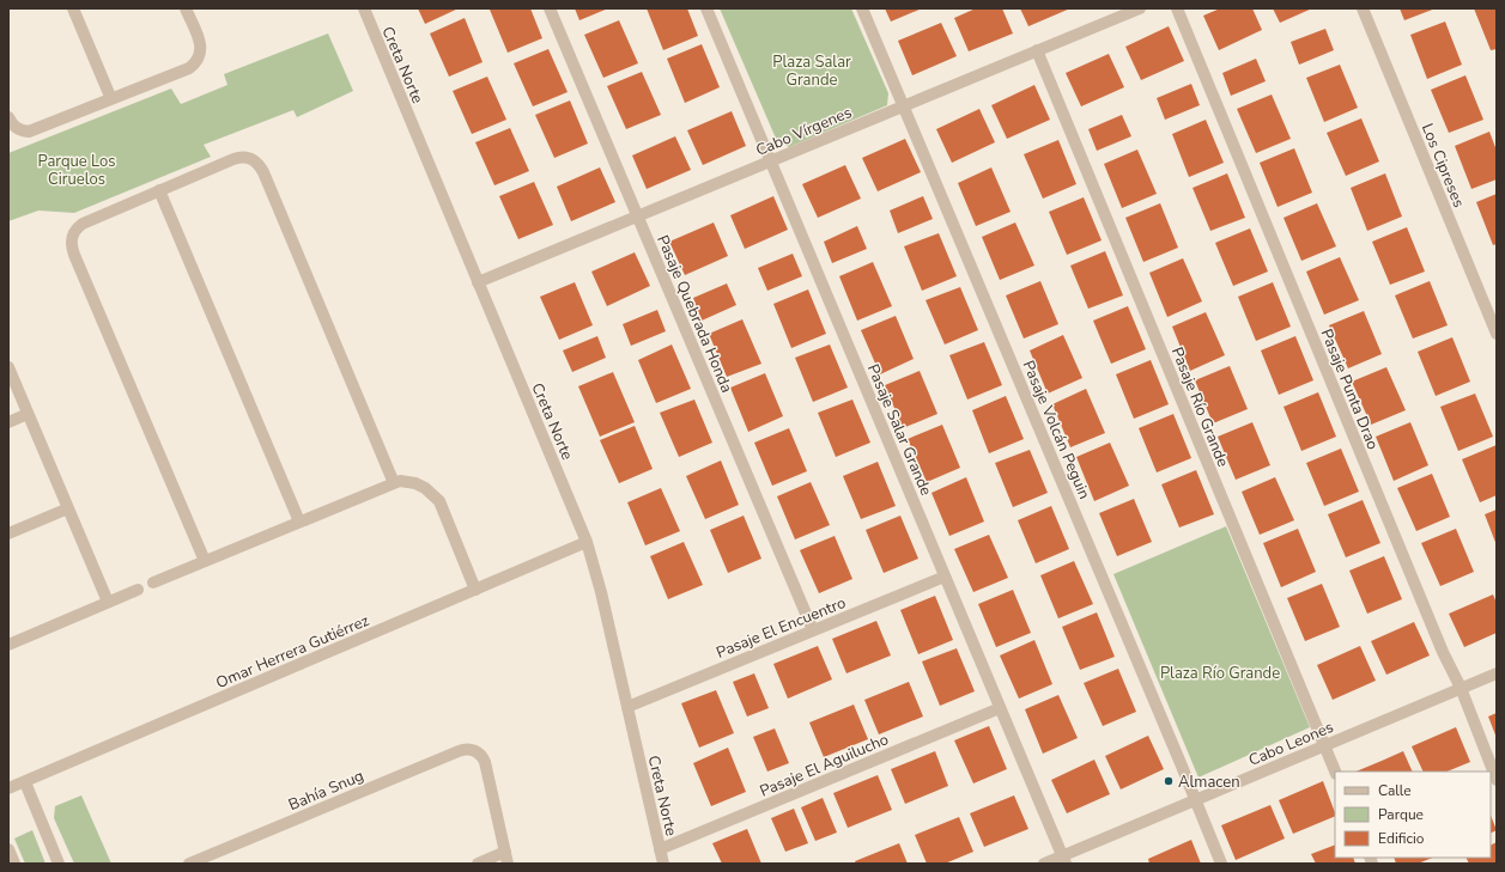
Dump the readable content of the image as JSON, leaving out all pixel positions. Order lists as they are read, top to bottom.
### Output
{
  "streets": {
    "street": [
      "Creta Norte",
      "Cabo Vírgenes",
      "Los Cipreses",
      "Pasaje Quebrada Honda",
      "Pasaje Punta Drao",
      "Pasaje Río Grande",
      "Pasaje Salar Grande",
      "Pasaje Volcán Peguin",
      "Pasaje El Encuentro",
      "Omar Herrera Gutiérrez",
      "Cabo Leones",
      "Pasaje El Aguilucho",
      "Bahía Snug"
    ]
  },
  "crossings": [
    ["Creta Norte", "Cabo Vírgenes"],
    ["Creta Norte", "Pasaje El Encuentro"],
    ["Creta Norte", "Omar Herrera Gutiérrez"],
    ["Creta Norte", "Pasaje El Aguilucho"],
    ["Cabo Vírgenes", "Pasaje Quebrada Honda"],
    ["Cabo Vírgenes", "Pasaje Río Grande"],
    ["Cabo Vírgenes", "Pasaje Salar Grande"],
    ["Cabo Vírgenes", "Pasaje Volcán Peguin"],
    ["Pasaje Quebrada Honda", "Pasaje El Encuentro"],
    ["Pasaje Punta Drao", "Cabo Leones"],
    ["Pasaje Río Grande", "Cabo Leones"],
    ["Pasaje Salar Grande", "Pasaje El Encuentro"],
    ["Pasaje Salar Grande", "Cabo Leones"],
    ["Pasaje Salar Grande", "Pasaje El Aguilucho"],
    ["Pasaje Volcán Peguin", "Cabo Leones"]
  ],
  "parks": ["Plaza Salar Grande", "Parque Los Ciruelos", "Plaza Río Grande"],
  "places": ["Almacen"],
  "legend": ["Calle", "Parque", "Edificio"]
}
